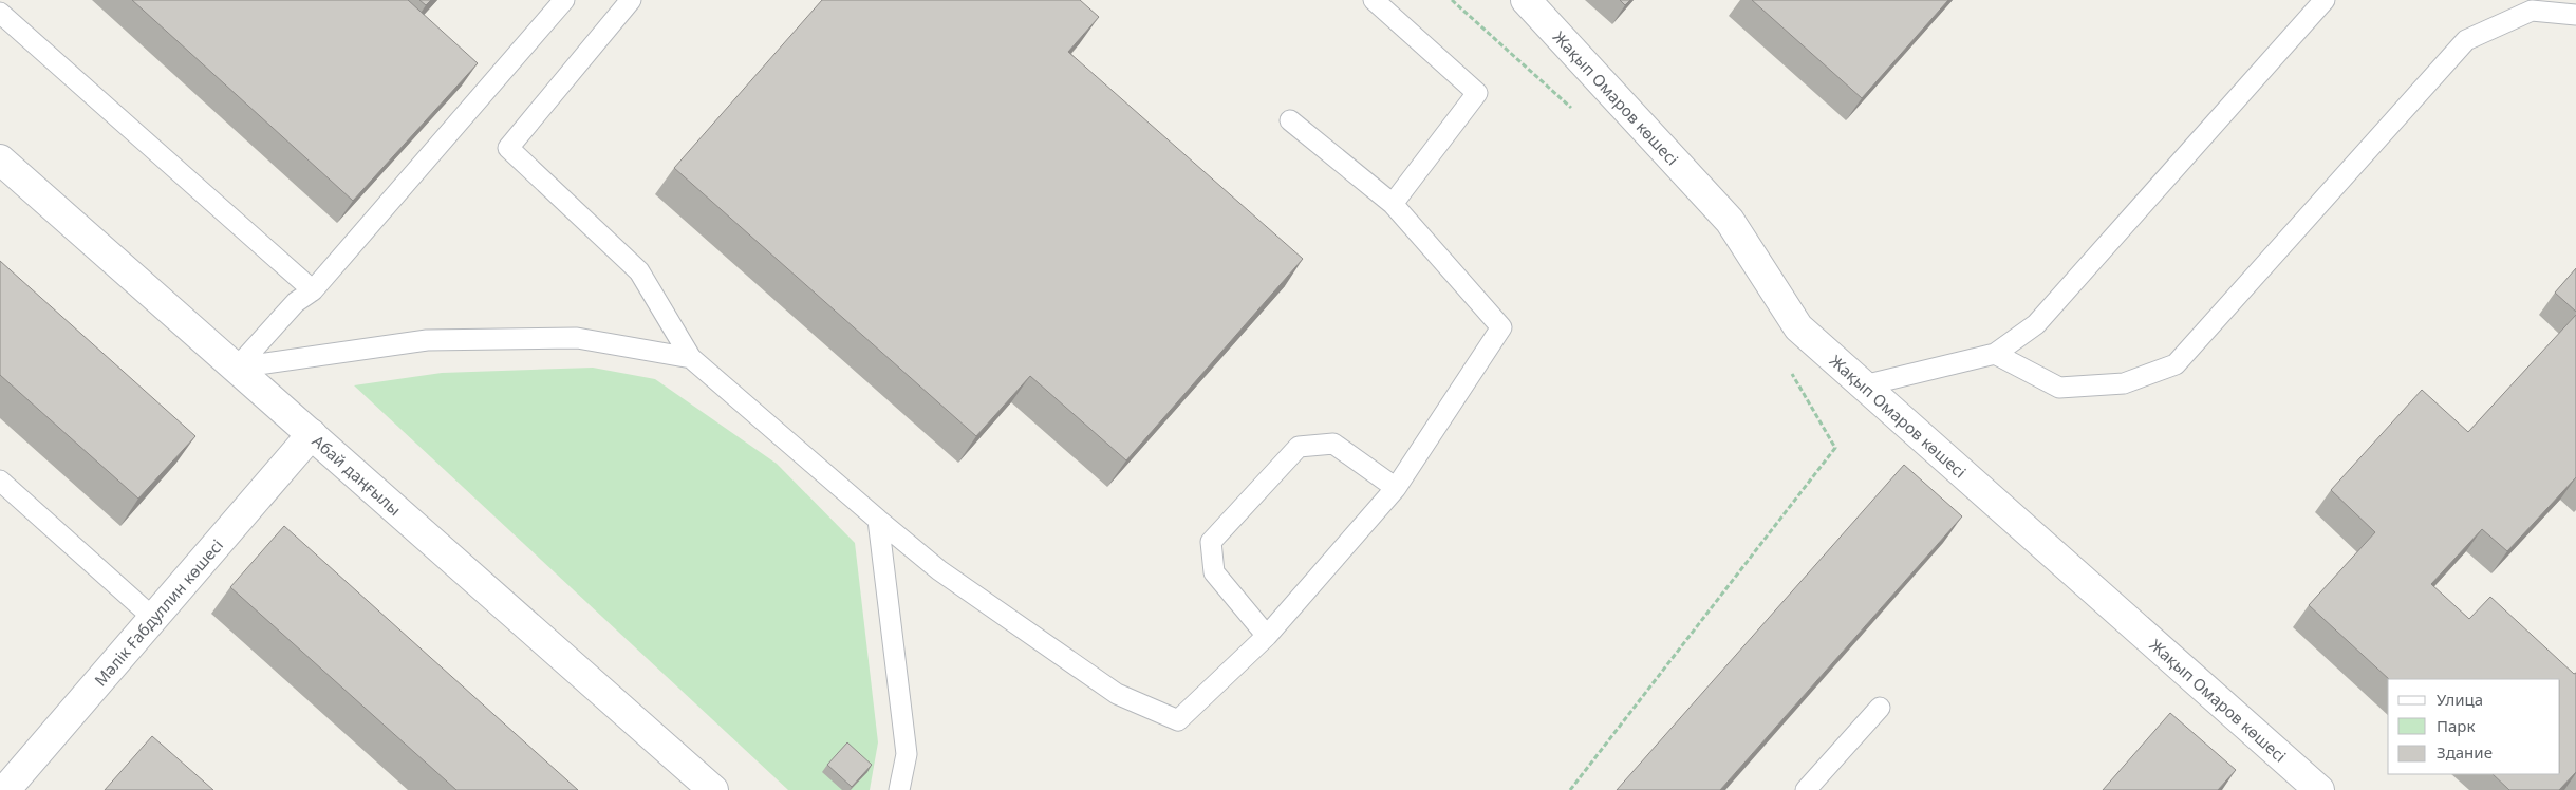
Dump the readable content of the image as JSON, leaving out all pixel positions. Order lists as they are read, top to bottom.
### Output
{
  "streets": {
    "street": ["Жақып Омаров көшесі", "Абай даңғылы", "Мәлік Ғабдуллин көшесі"]
  },
  "crossings": [
    ["Абай даңғылы", "Мәлік Ғабдуллин көшесі"]
  ],
  "legend": ["Улица", "Парк", "Здание"]
}
